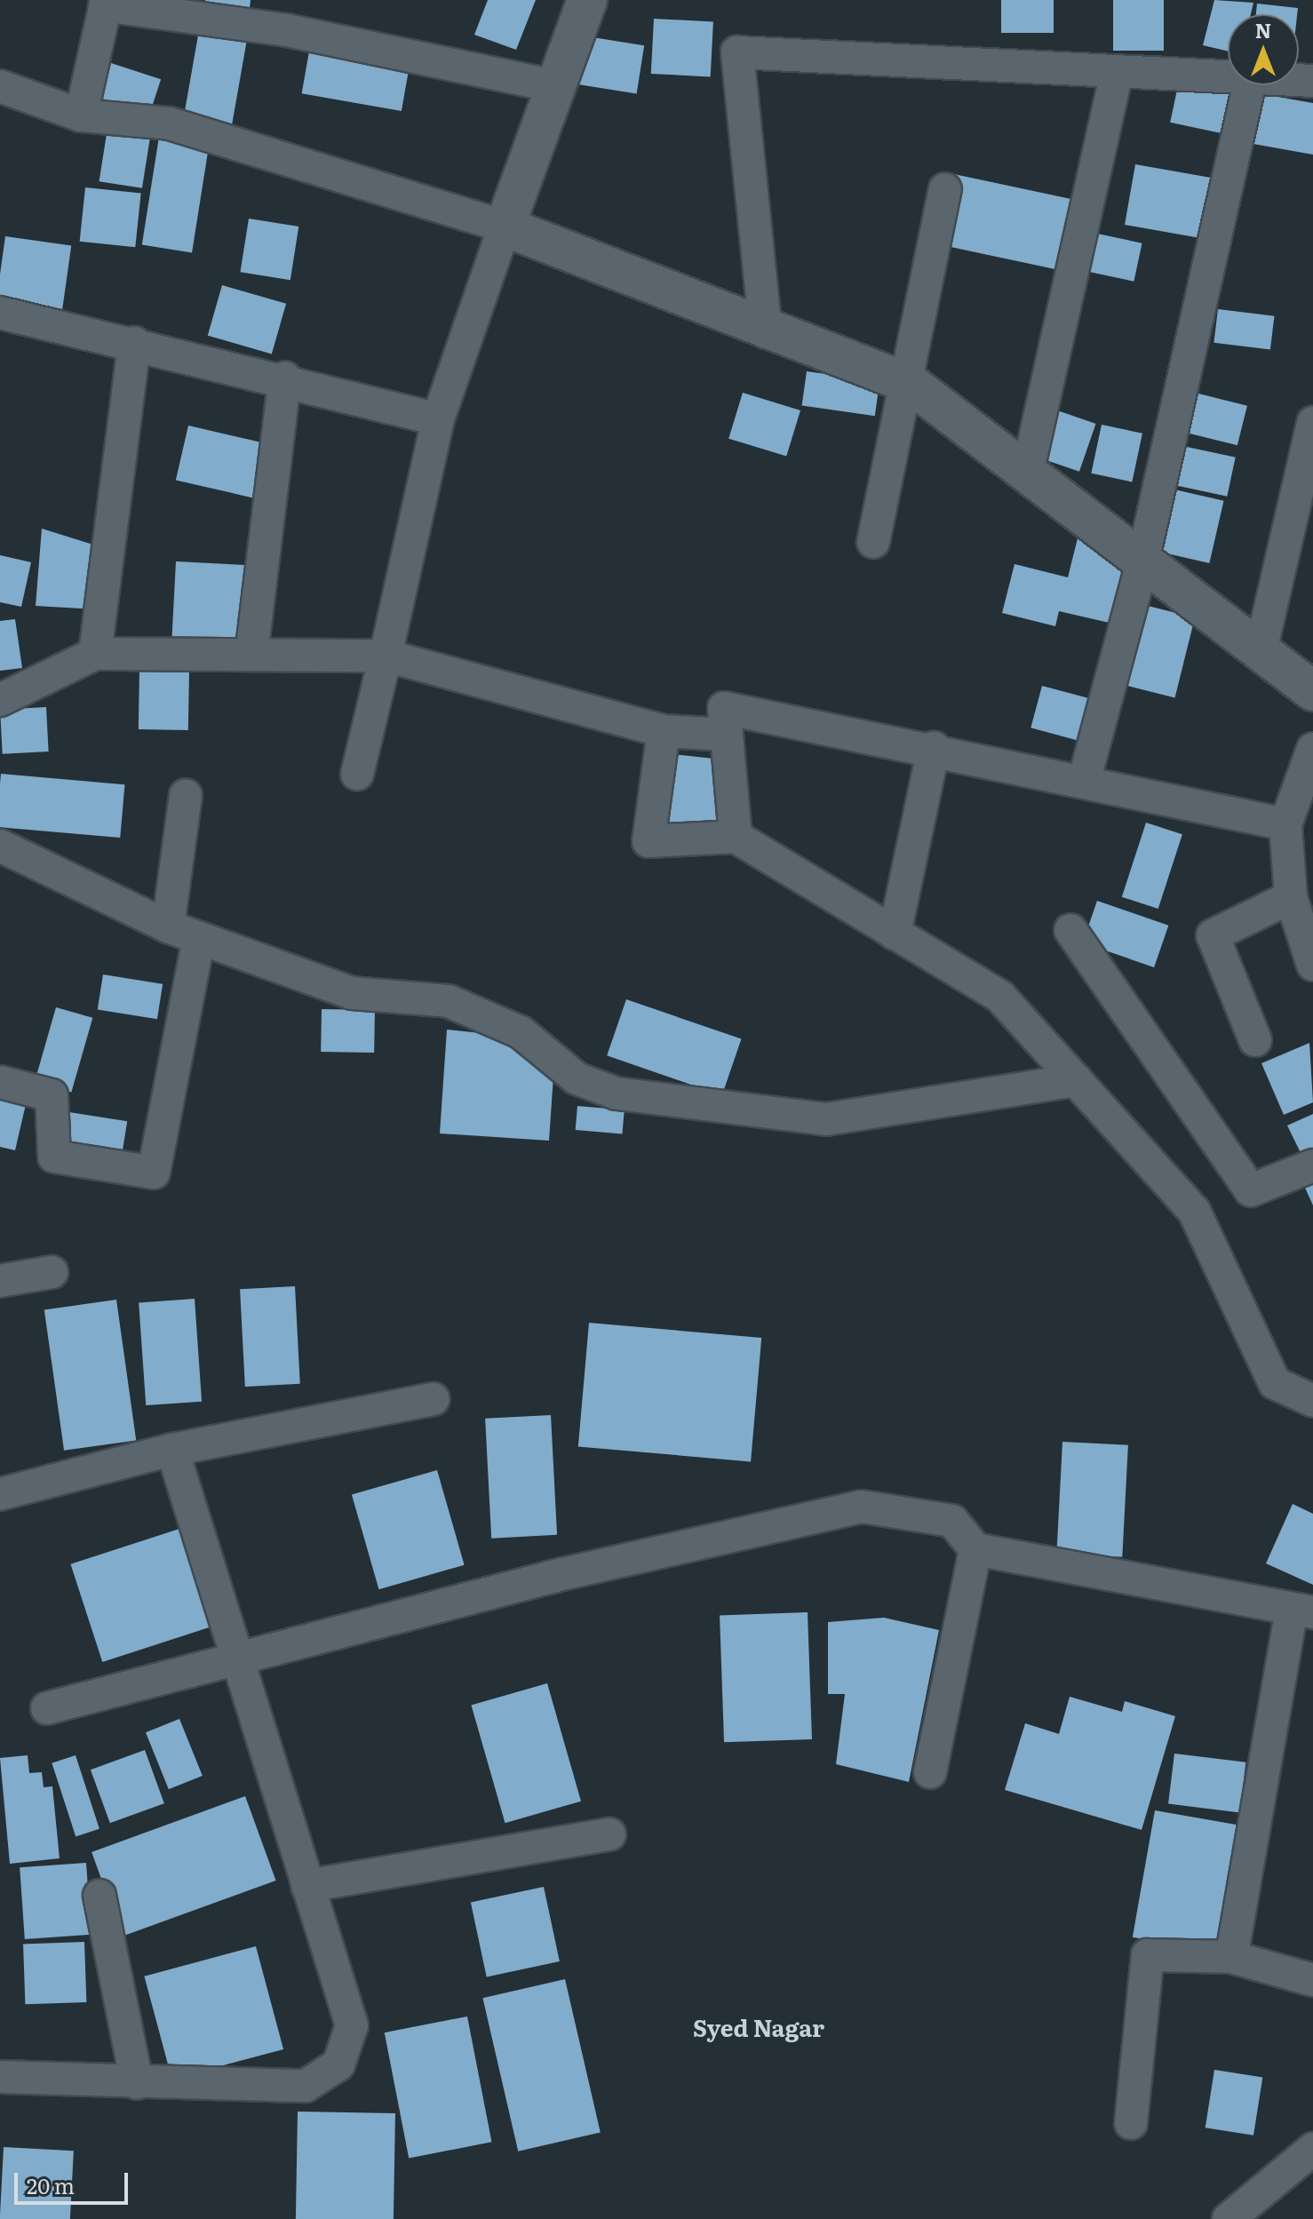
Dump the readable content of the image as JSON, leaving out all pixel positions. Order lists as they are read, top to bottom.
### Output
{
  "districts": ["Syed Nagar"],
  "scale_bar": "20 m",
  "north": "top"
}
